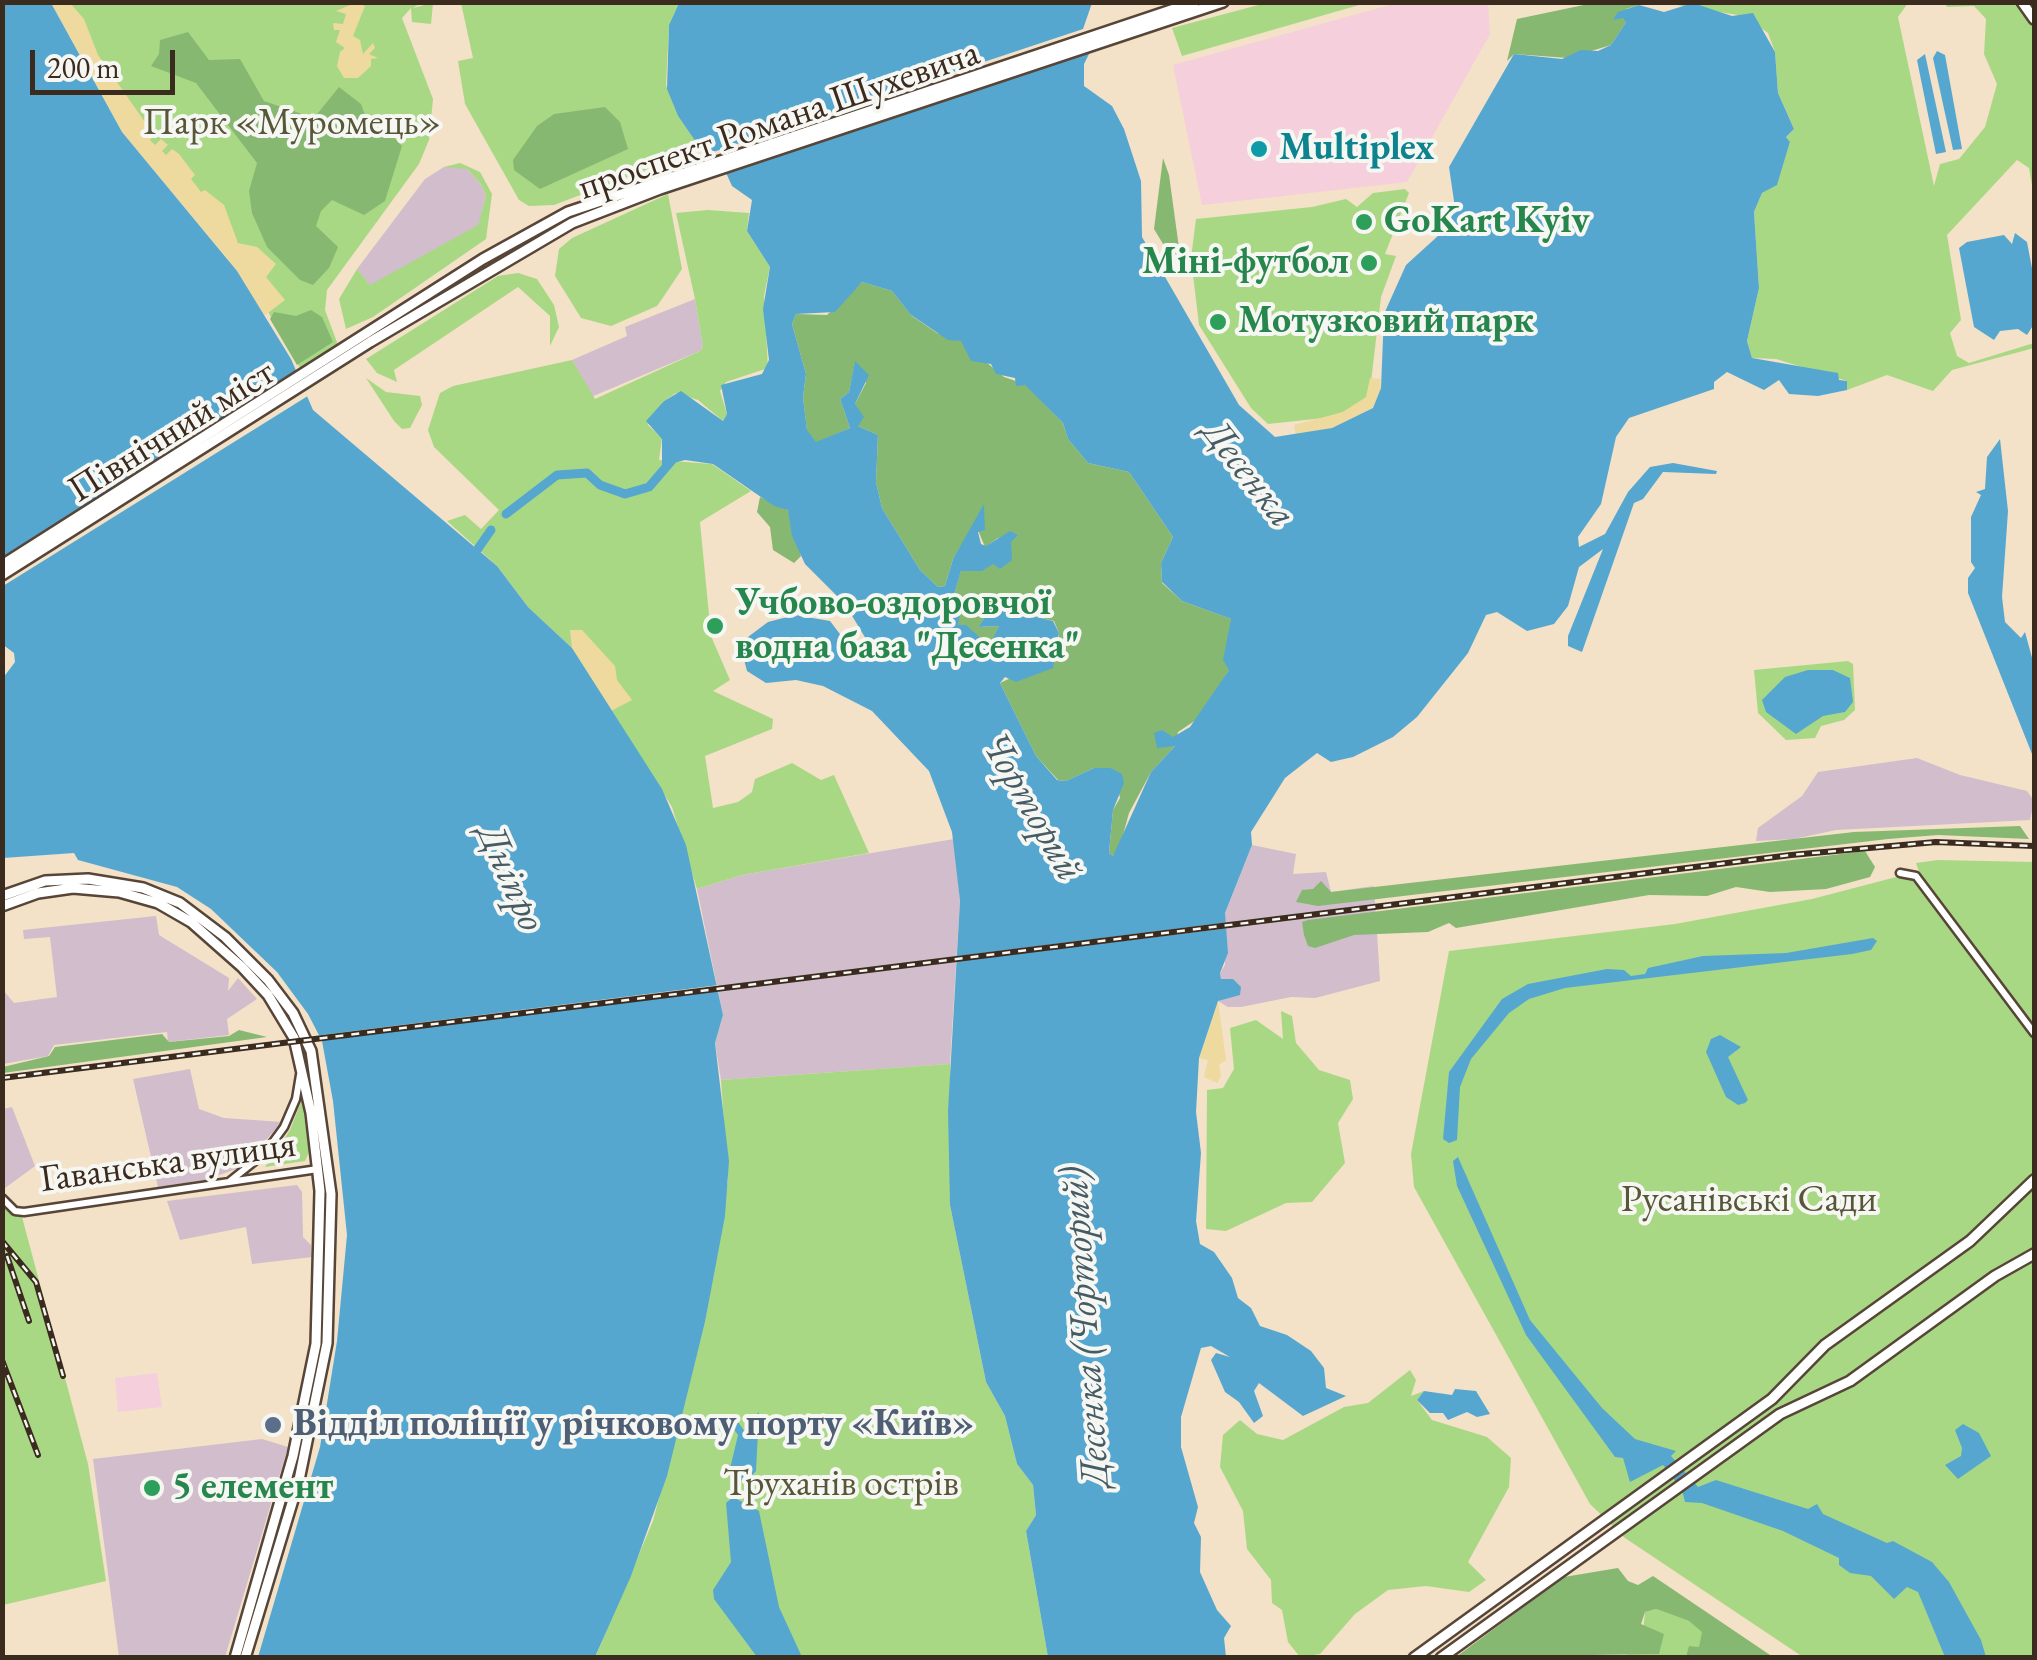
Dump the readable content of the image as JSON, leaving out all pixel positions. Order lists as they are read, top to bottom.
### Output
{
  "streets": {
    "main road": ["проспект Романа Шухевича", "Північний міст"],
    "street": ["Гаванська вулиця"]
  },
  "crossings": [
    ["проспект Романа Шухевича", "Північний міст"]
  ],
  "water": [
    "Десенка",
    "Чорторий",
    "Дніпро",
    "Десенка (Чорторий)"
  ],
  "parks": ["Парк «Муромець»", "Русанівські Сади", "Труханів острів"],
  "places": [
    "Multiplex",
    "GoKart Kyiv",
    "Міні-футбол",
    "Мотузковий парк",
    "Учбово-оздоровчої водна база \"Десенка\"",
    "Відділ поліції у річковому порту «Київ»",
    "5 елемент"
  ],
  "scale_bar": "200 m"
}
